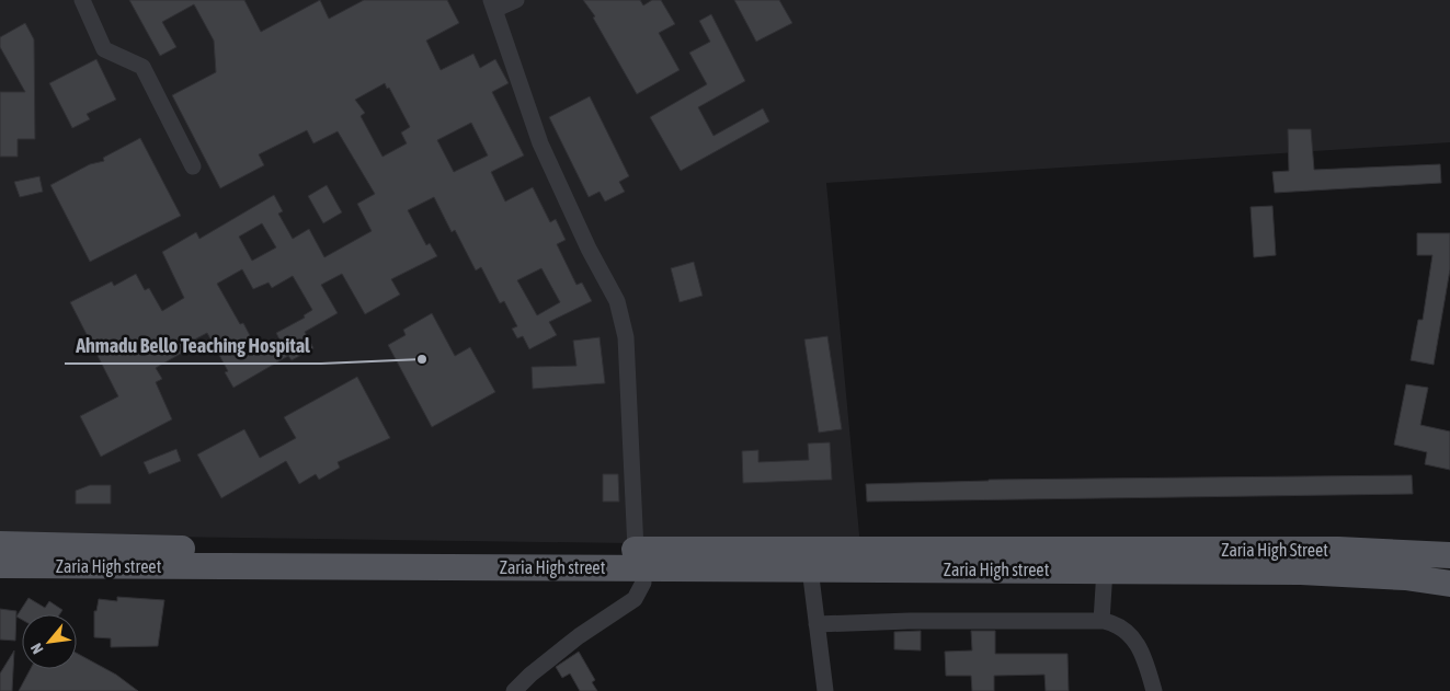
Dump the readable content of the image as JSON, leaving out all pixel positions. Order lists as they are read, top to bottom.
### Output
{
  "streets": {
    "main road": ["Zaria High Street", "Zaria High street"]
  },
  "crossings": [
    ["Zaria High Street", "Zaria High street"]
  ],
  "places": ["Ahmadu Bello Teaching Hospital"],
  "north": "bottom left"
}
